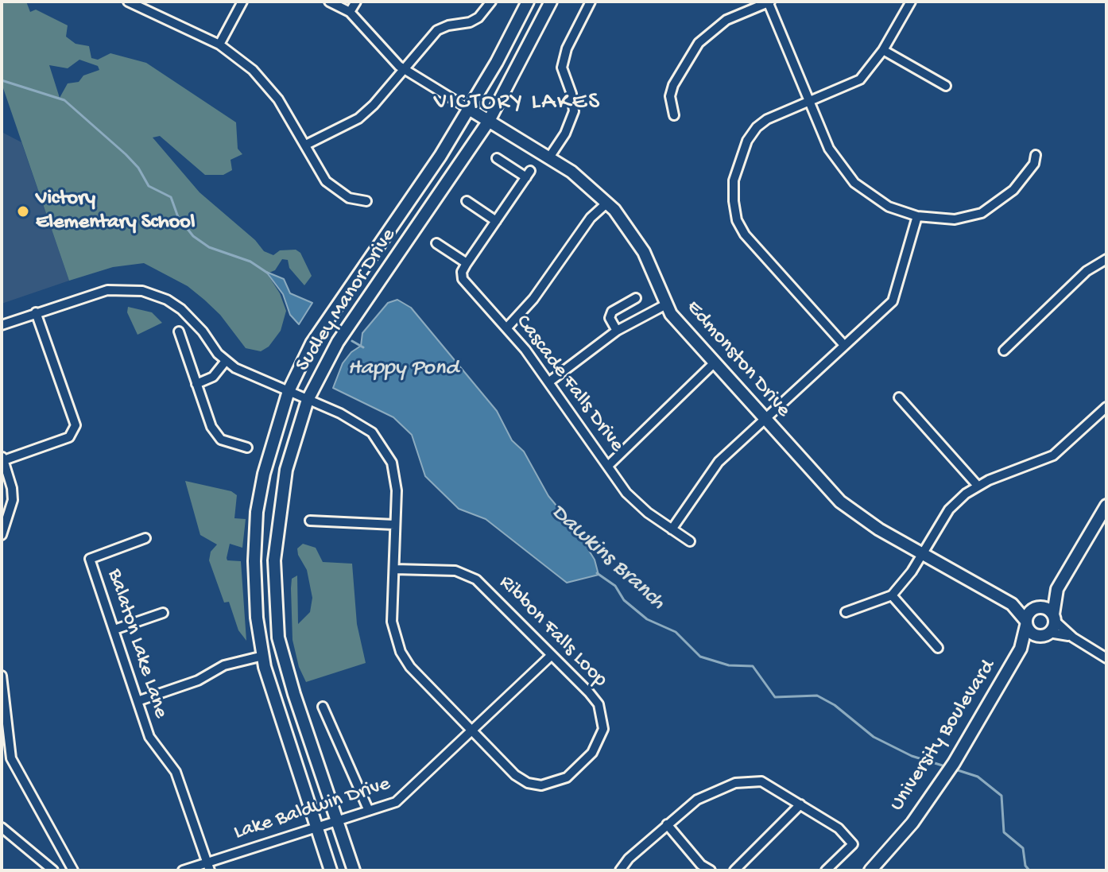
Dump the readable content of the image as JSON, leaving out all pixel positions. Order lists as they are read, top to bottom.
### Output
{
  "streets": {
    "main road": ["Sudley Manor Drive", "Edmonston Drive", "University Boulevard"],
    "street": [
      "Cascade Falls Drive",
      "Ribbon Falls Loop",
      "Balaton Lake Lane",
      "Lake Baldwin Drive"
    ]
  },
  "crossings": [
    ["Sudley Manor Drive", "Edmonston Drive"],
    ["Sudley Manor Drive", "Ribbon Falls Loop"],
    ["Sudley Manor Drive", "Lake Baldwin Drive"],
    ["Edmonston Drive", "University Boulevard"],
    ["Ribbon Falls Loop", "Lake Baldwin Drive"],
    ["Balaton Lake Lane", "Lake Baldwin Drive"]
  ],
  "districts": ["VICTORY LAKES"],
  "water": ["Happy Pond", "Dawkins Branch"],
  "places": ["Victory Elementary School"]
}
